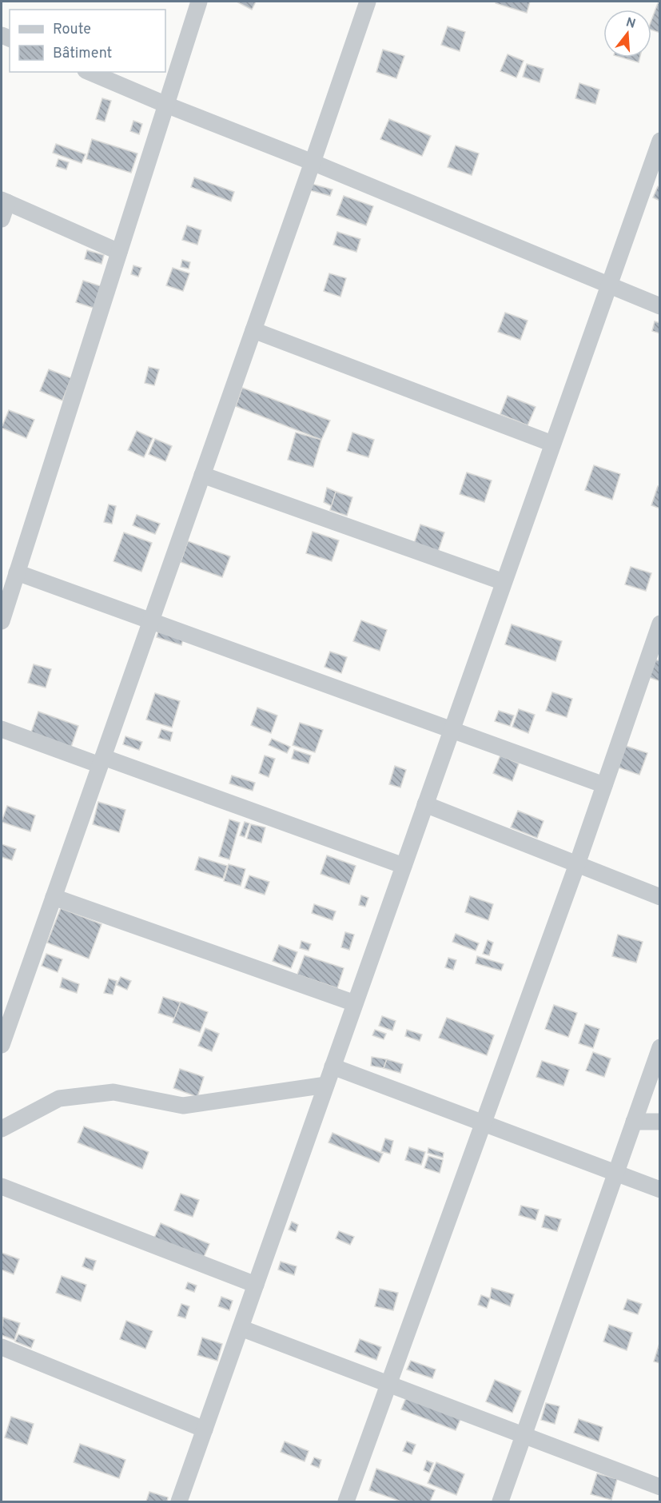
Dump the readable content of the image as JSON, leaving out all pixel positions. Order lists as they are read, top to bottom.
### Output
{
  "legend": ["Route", "Bâtiment"],
  "north": "top"
}
